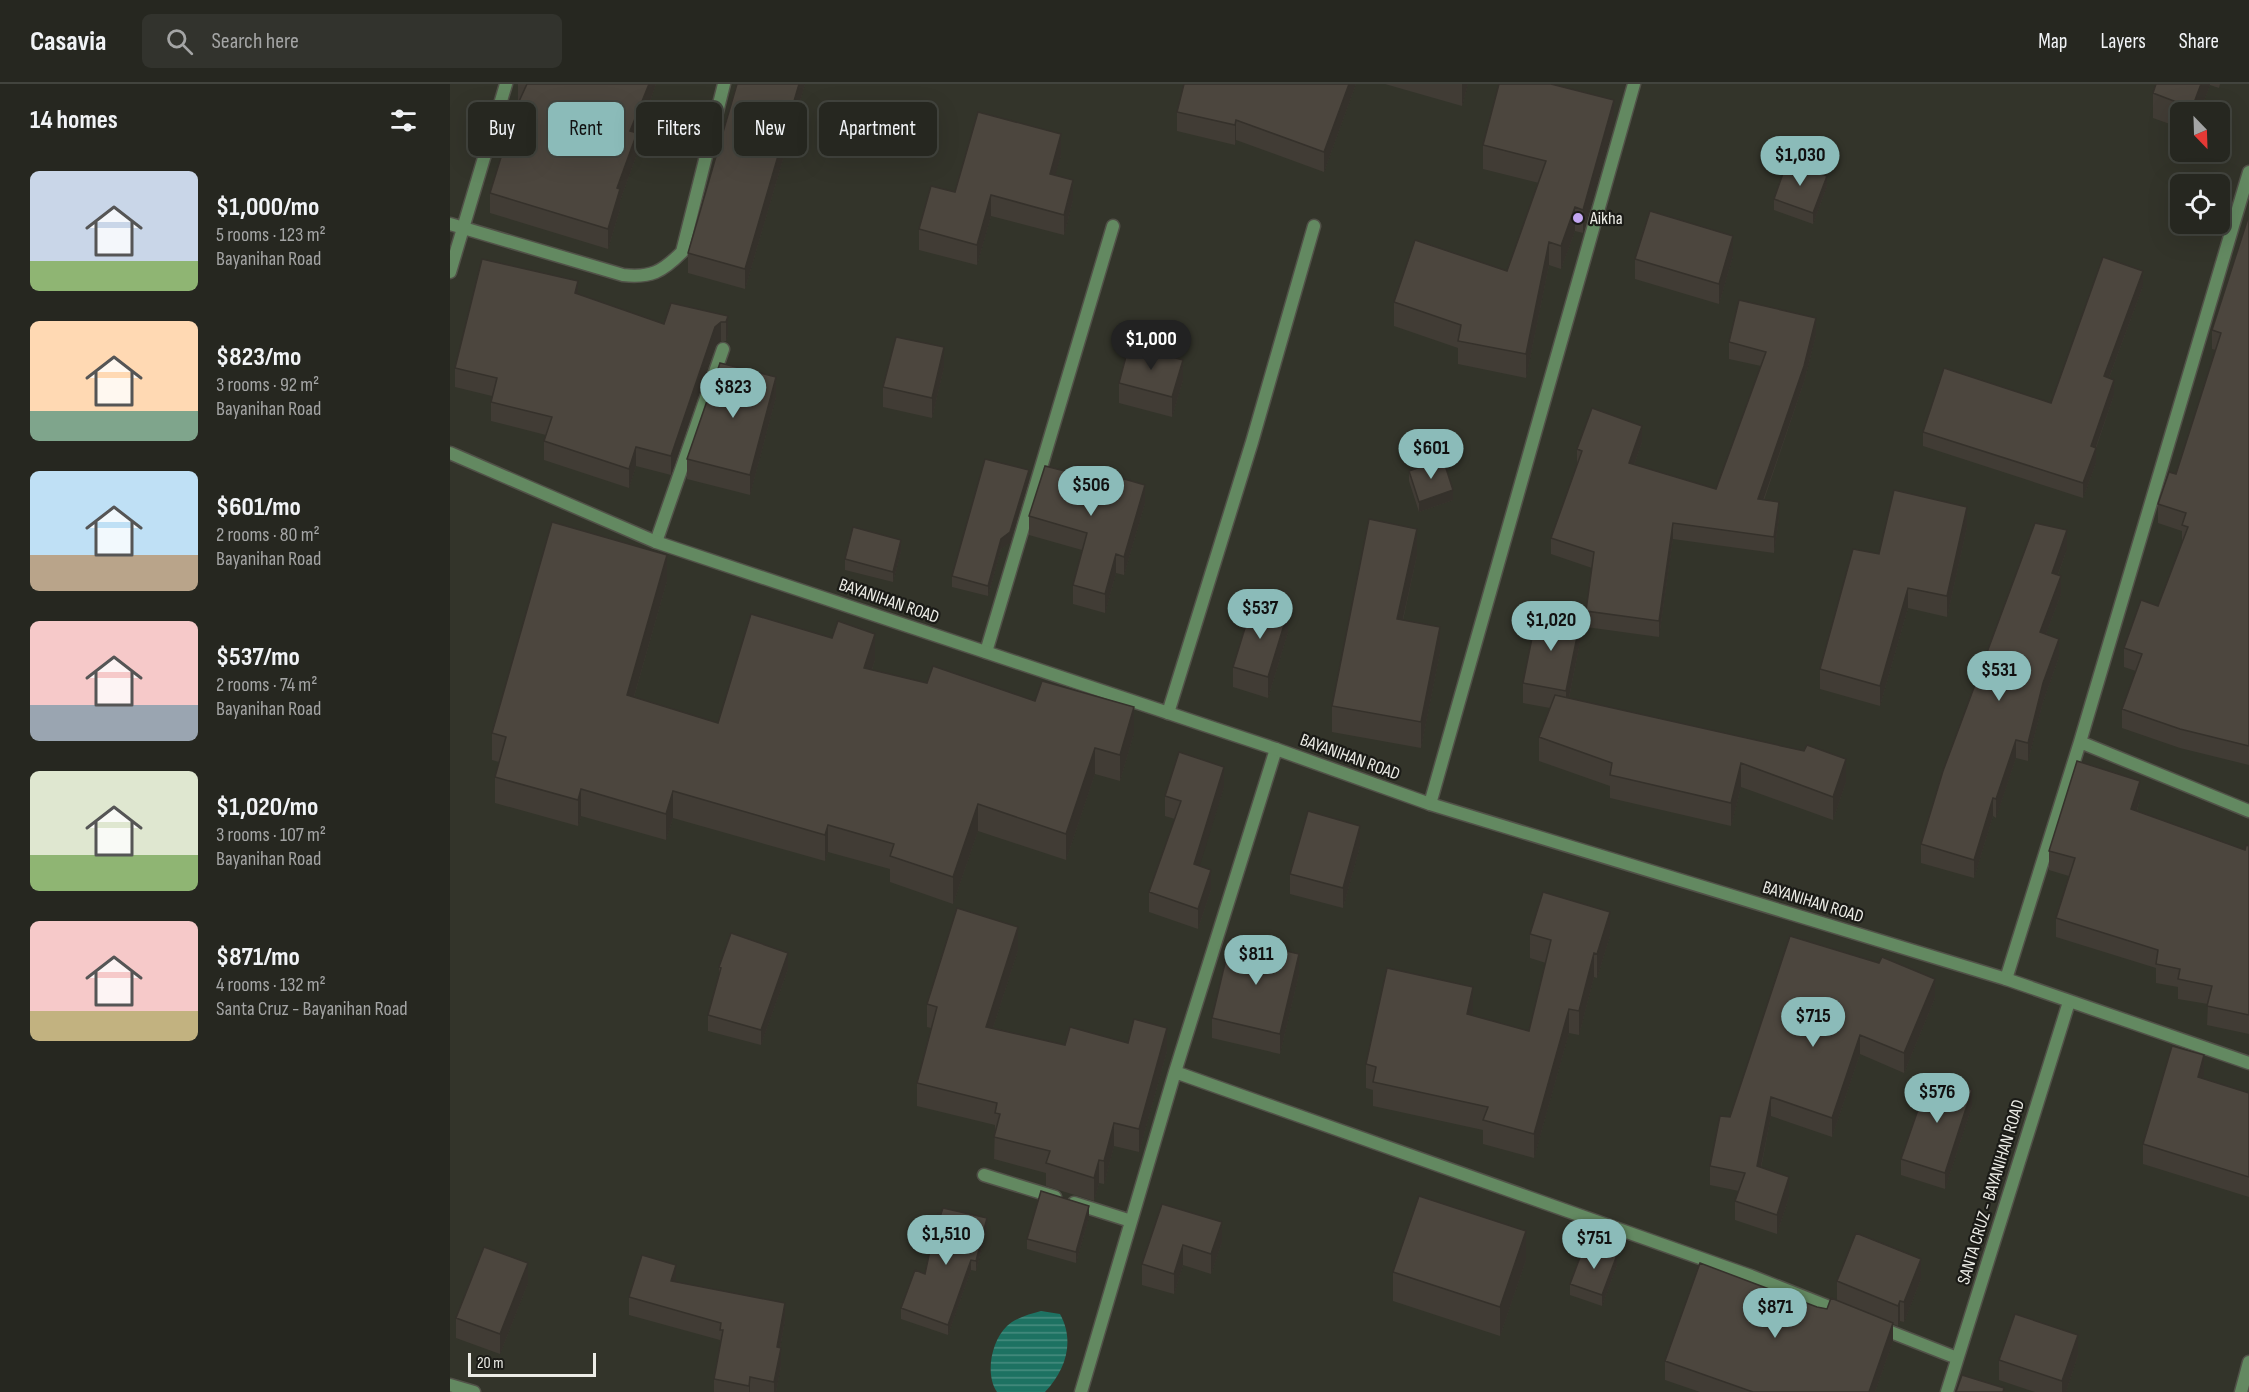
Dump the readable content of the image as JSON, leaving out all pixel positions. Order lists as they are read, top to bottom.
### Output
{
  "streets": {
    "street": ["BAYANIHAN ROAD", "SANTA CRUZ - BAYANIHAN ROAD"]
  },
  "crossings": [
    ["BAYANIHAN ROAD", "SANTA CRUZ - BAYANIHAN ROAD"]
  ],
  "places": ["Aikha"],
  "scale_bar": "20 m",
  "north": "bottom right",
  "page": {
    "header": "Casavia",
    "search": "Search here",
    "nav": ["Map", "Layers", "Share"],
    "heading": "14 homes",
    "chip": [
      "Buy",
      "Rent",
      "Filters",
      "New",
      "Apartment"
    ],
    "price": [
      "$1,030",
      "$1,000",
      "$823",
      "$601",
      "$506",
      "$537",
      "$1,020",
      "$531",
      "$811",
      "$715",
      "$576",
      "$1,510",
      "$751",
      "$871"
    ],
    "list": [
      {
        "name": "$1,000/mo",
        "note": "5 rooms · 123 m² · Bayanihan Road"
      },
      {
        "name": "$823/mo",
        "note": "3 rooms · 92 m² · Bayanihan Road"
      },
      {
        "name": "$601/mo",
        "note": "2 rooms · 80 m² · Bayanihan Road"
      },
      {
        "name": "$537/mo",
        "note": "2 rooms · 74 m² · Bayanihan Road"
      },
      {
        "name": "$1,020/mo",
        "note": "3 rooms · 107 m² · Bayanihan Road"
      },
      {
        "name": "$871/mo",
        "note": "4 rooms · 132 m² · Santa Cruz - Bayanihan Road"
      }
    ],
    "scale": "20 m"
  }
}
